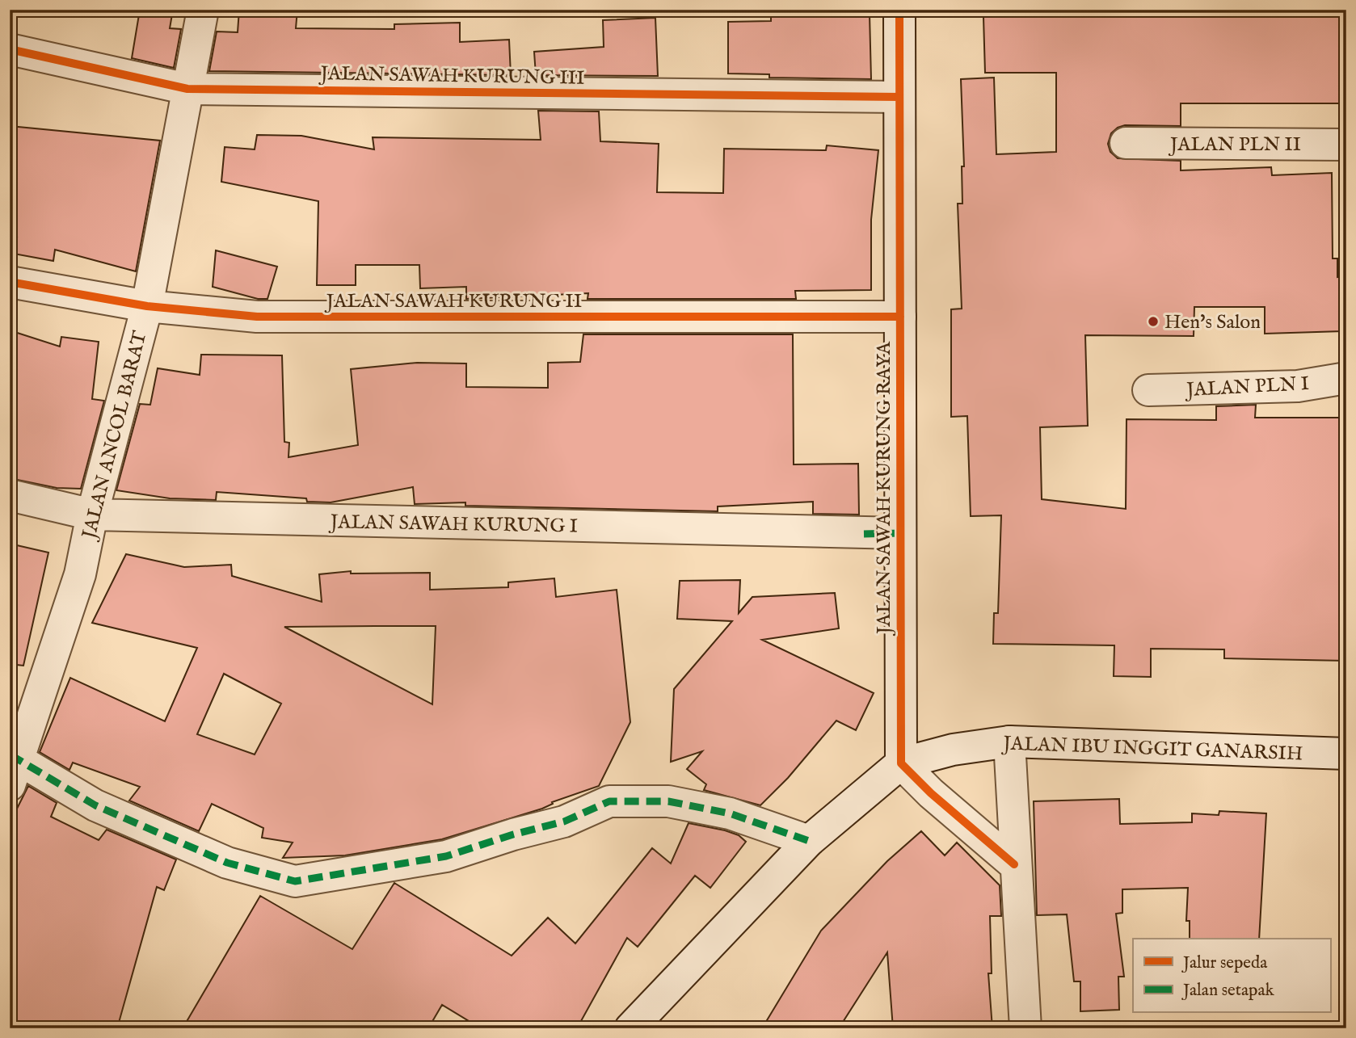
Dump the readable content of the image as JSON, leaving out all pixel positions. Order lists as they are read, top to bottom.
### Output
{
  "streets": {
    "street": [
      "JALAN SAWAH KURUNG III",
      "JALAN PLN II",
      "JALAN SAWAH KURUNG II",
      "JALAN PLN I",
      "JALAN ANCOL BARAT",
      "JALAN SAWAH KURUNG RAYA",
      "JALAN SAWAH KURUNG I",
      "JALAN IBU INGGIT GANARSIH"
    ]
  },
  "crossings": [
    ["JALAN SAWAH KURUNG III", "JALAN ANCOL BARAT"],
    ["JALAN SAWAH KURUNG III", "JALAN SAWAH KURUNG RAYA"],
    ["JALAN SAWAH KURUNG II", "JALAN ANCOL BARAT"],
    ["JALAN SAWAH KURUNG II", "JALAN SAWAH KURUNG RAYA"],
    ["JALAN ANCOL BARAT", "JALAN SAWAH KURUNG I"],
    ["JALAN SAWAH KURUNG RAYA", "JALAN SAWAH KURUNG I"],
    ["JALAN SAWAH KURUNG RAYA", "JALAN IBU INGGIT GANARSIH"]
  ],
  "places": ["Hen's Salon"],
  "legend": ["Jalur sepeda", "Jalan setapak"]
}
